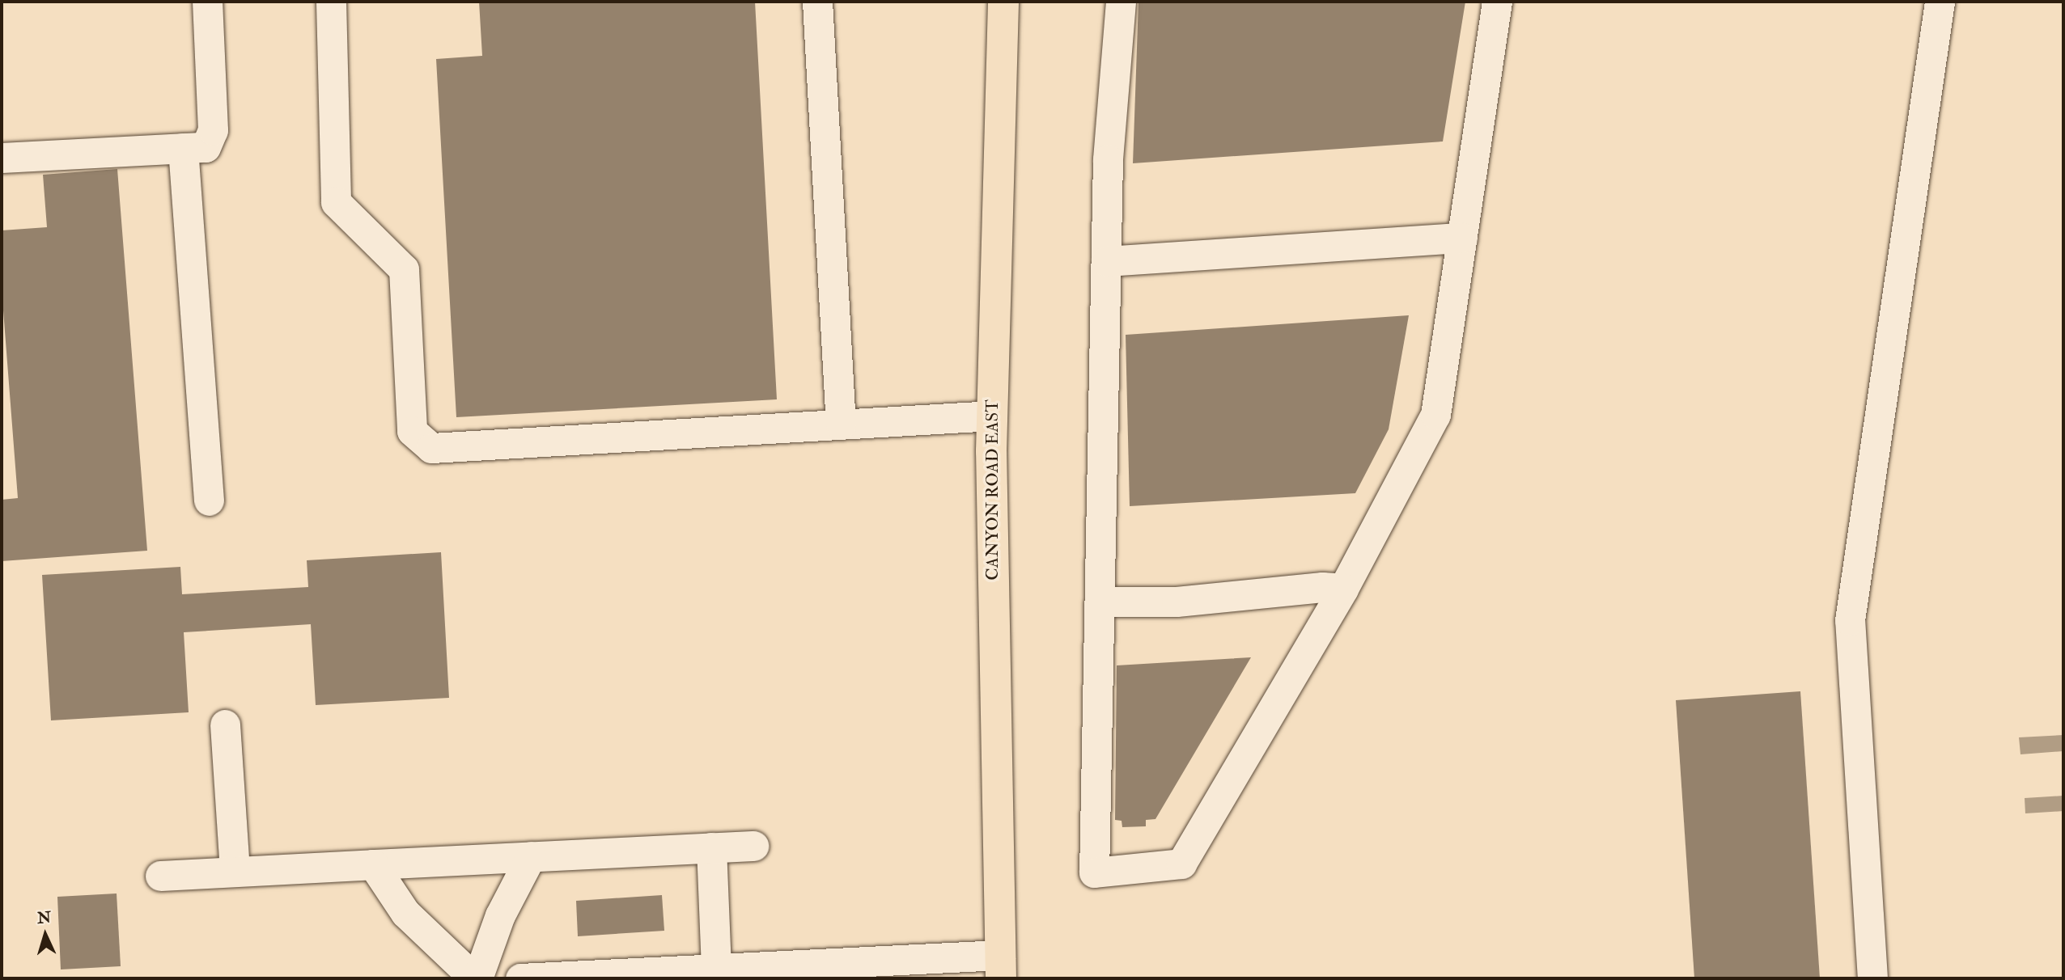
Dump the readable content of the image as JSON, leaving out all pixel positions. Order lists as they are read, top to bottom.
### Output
{
  "streets": {
    "main road": ["CANYON ROAD EAST"]
  },
  "north": "top"
}
